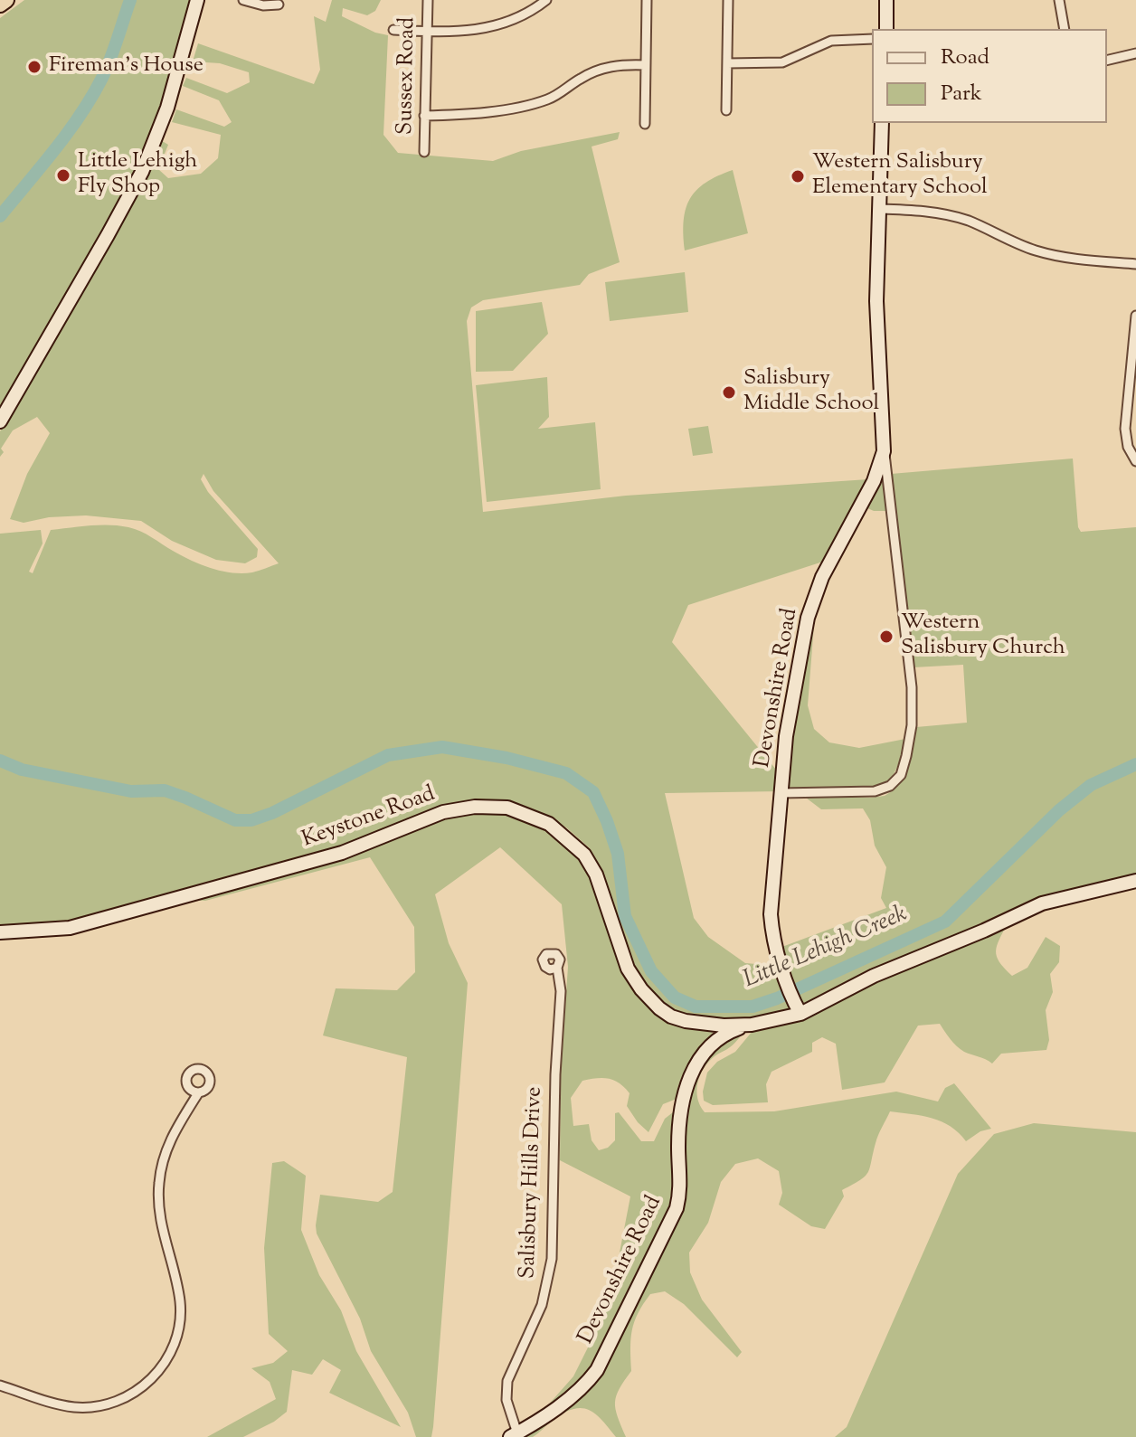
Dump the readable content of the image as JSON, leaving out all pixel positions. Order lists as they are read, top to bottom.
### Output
{
  "streets": {
    "street": [
      "Sussex Road",
      "Devonshire Road",
      "Keystone Road",
      "Salisbury Hills Drive"
    ]
  },
  "crossings": [
    ["Devonshire Road", "Keystone Road"],
    ["Devonshire Road", "Salisbury Hills Drive"]
  ],
  "water": ["Little Lehigh Creek"],
  "places": [
    "Fireman's House",
    "Little Lehigh Fly Shop",
    "Western Salisbury Elementary School",
    "Salisbury Middle School",
    "Western Salisbury Church"
  ],
  "legend": ["Road", "Park"]
}
